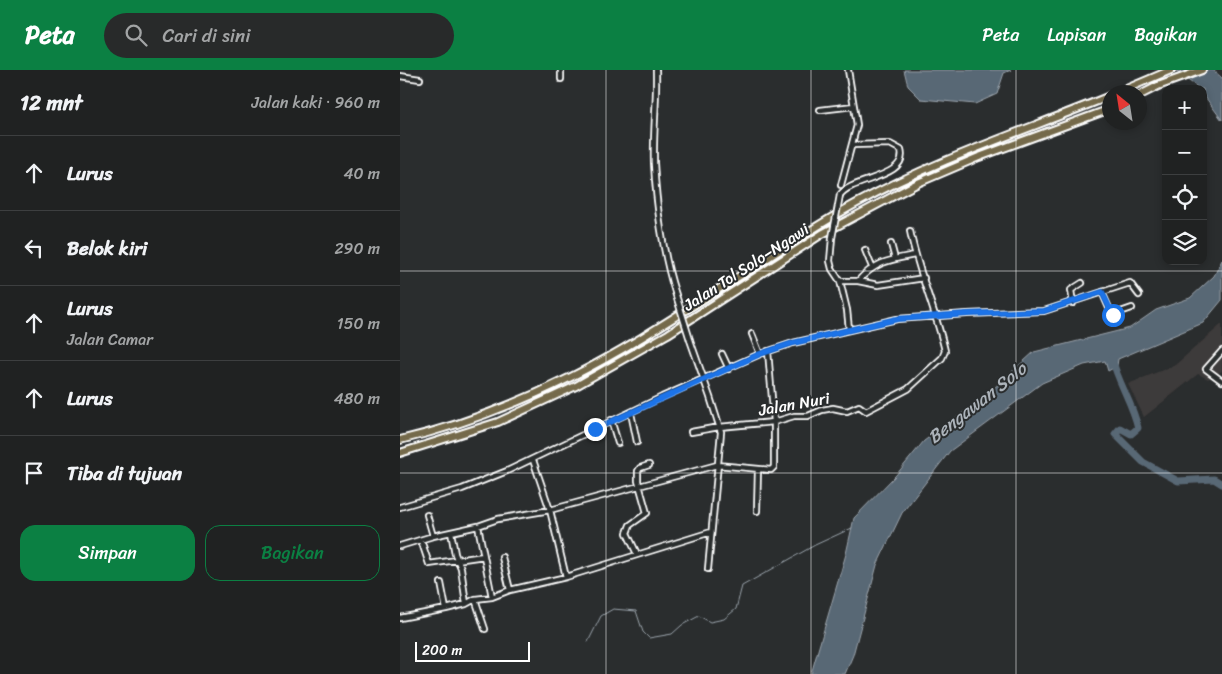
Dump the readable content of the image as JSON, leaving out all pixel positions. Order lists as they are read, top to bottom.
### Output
{
  "streets": {
    "highway": ["Jalan Tol Solo–Ngawi"],
    "street": ["Jalan Nuri"]
  },
  "water": ["Bengawan Solo"],
  "scale_bar": "200 m",
  "north": "top left",
  "page": {
    "header": "Peta",
    "search": "Cari di sini",
    "nav": ["Peta", "Lapisan", "Bagikan"],
    "heading": ["12 mnt", "Jalan kaki · 960 m"],
    "map_buttons": ["+", "−"],
    "list": [
      ["Lurus", "40 m"],
      ["Belok kiri", "290 m"],
      ["Lurus", "Jalan Camar", "150 m"],
      ["Lurus", "480 m"],
      "Tiba di tujuan"
    ],
    "buttons": ["Simpan", "Bagikan"],
    "scale": "200 m"
  }
}
